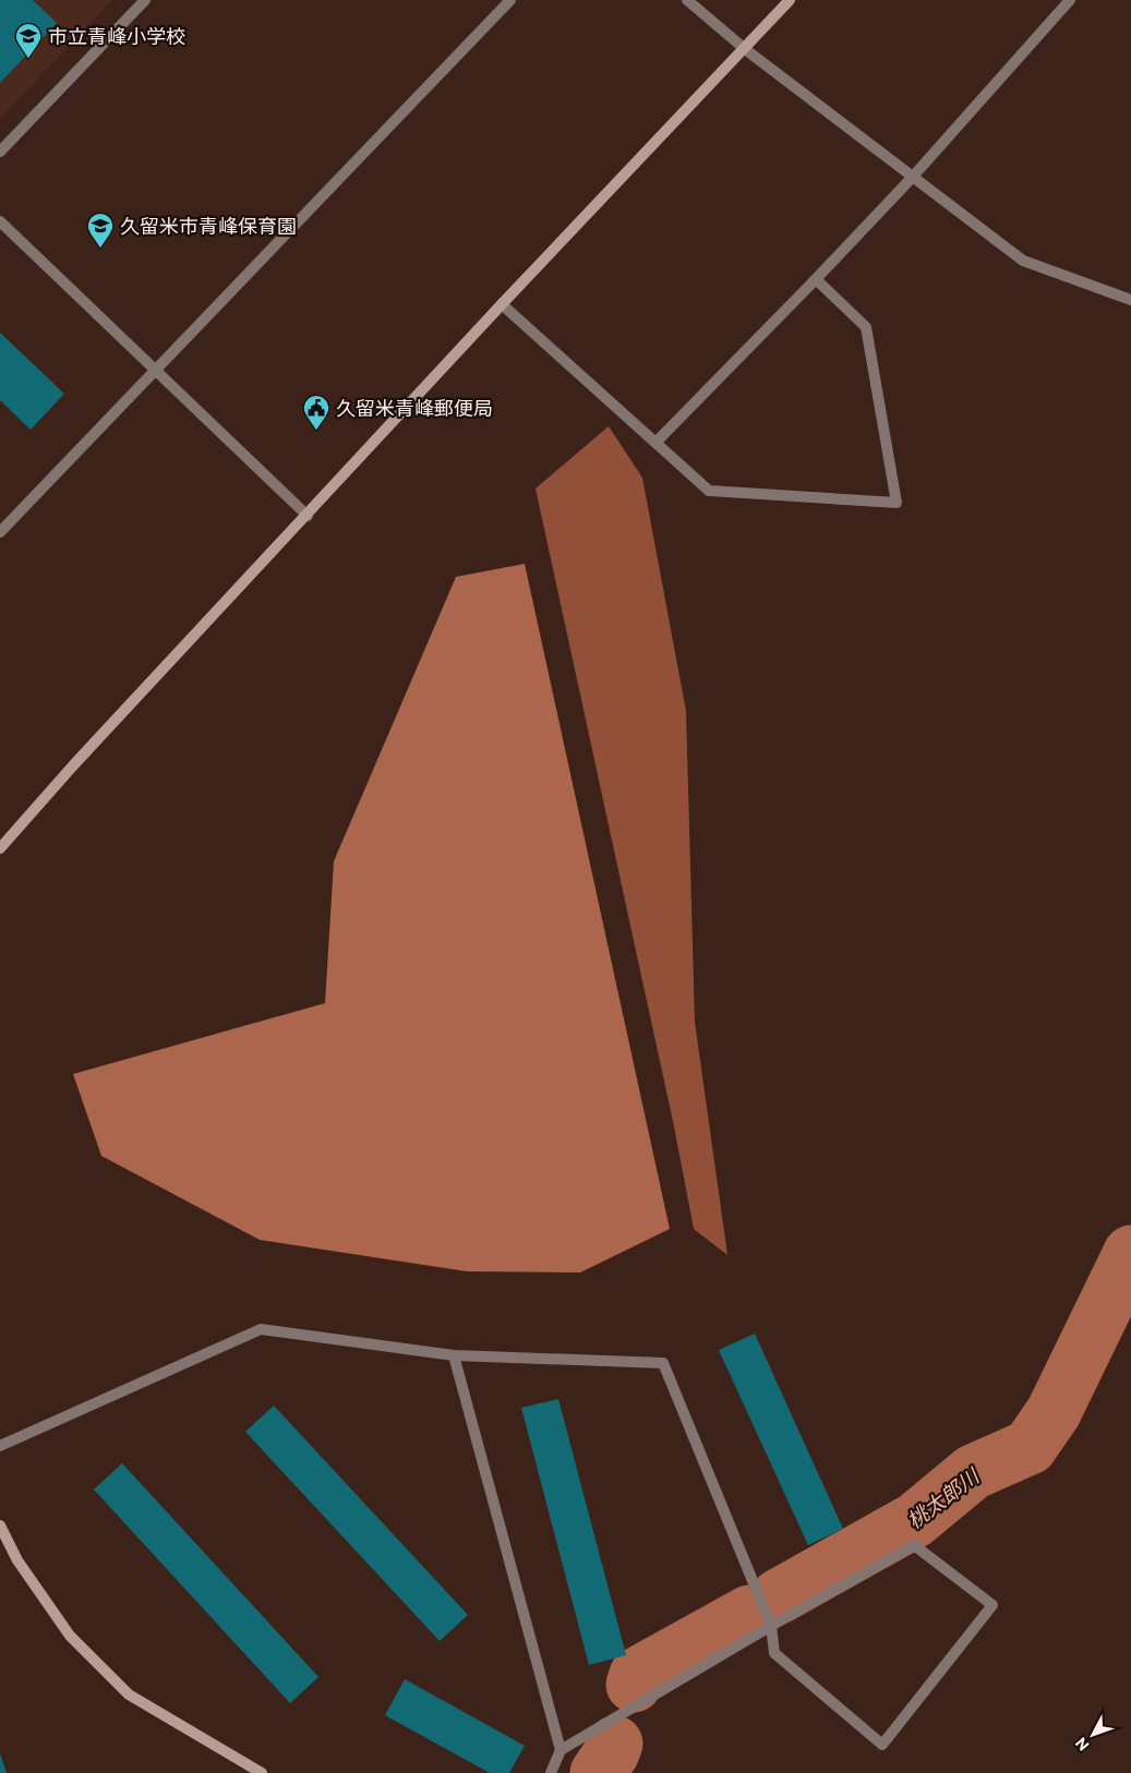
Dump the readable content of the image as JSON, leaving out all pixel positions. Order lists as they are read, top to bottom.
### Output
{
  "water": ["桃太郎川"],
  "places": {
    "school or university": ["市立青峰小学校", "久留米市青峰保育園"],
    "public building": ["久留米青峰郵便局"]
  },
  "north": "bottom left"
}
